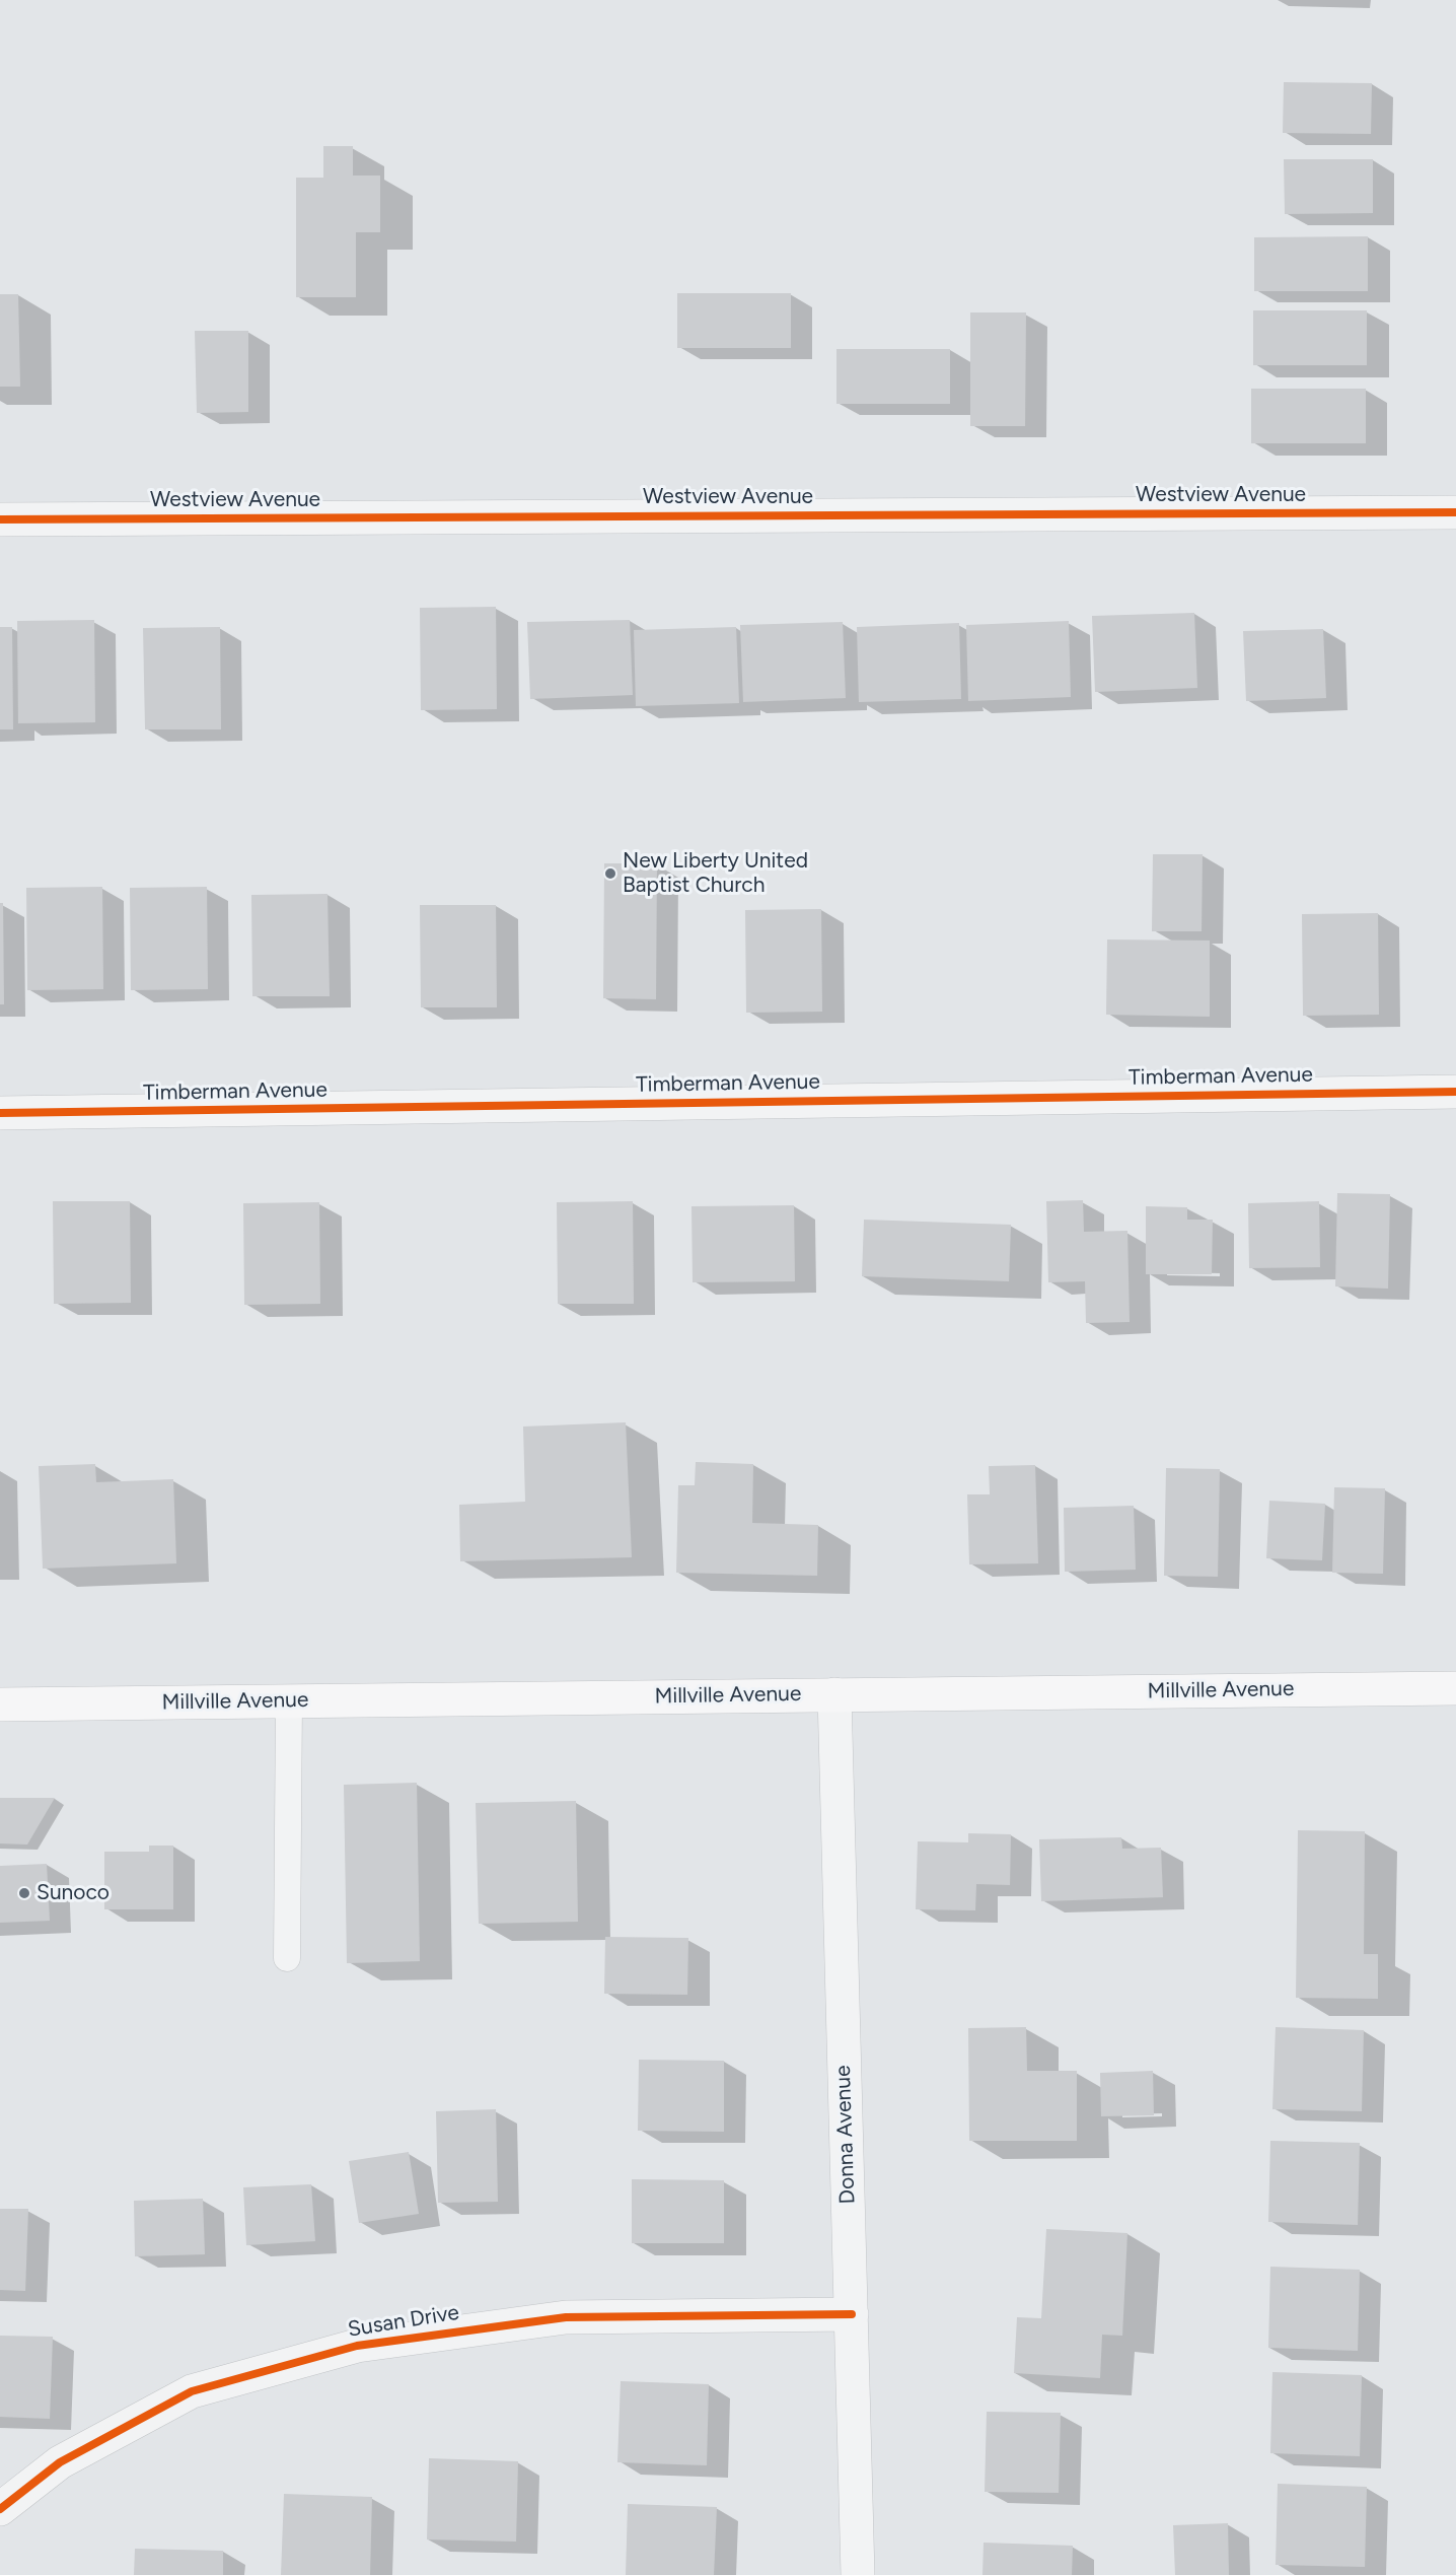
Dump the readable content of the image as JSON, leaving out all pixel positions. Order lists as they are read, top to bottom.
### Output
{
  "streets": {
    "main road": ["Millville Avenue"],
    "street": [
      "Westview Avenue",
      "Timberman Avenue",
      "Donna Avenue",
      "Susan Drive"
    ]
  },
  "crossings": [
    ["Millville Avenue", "Donna Avenue"],
    ["Donna Avenue", "Susan Drive"]
  ],
  "places": ["New Liberty United Baptist Church", "Sunoco"]
}
